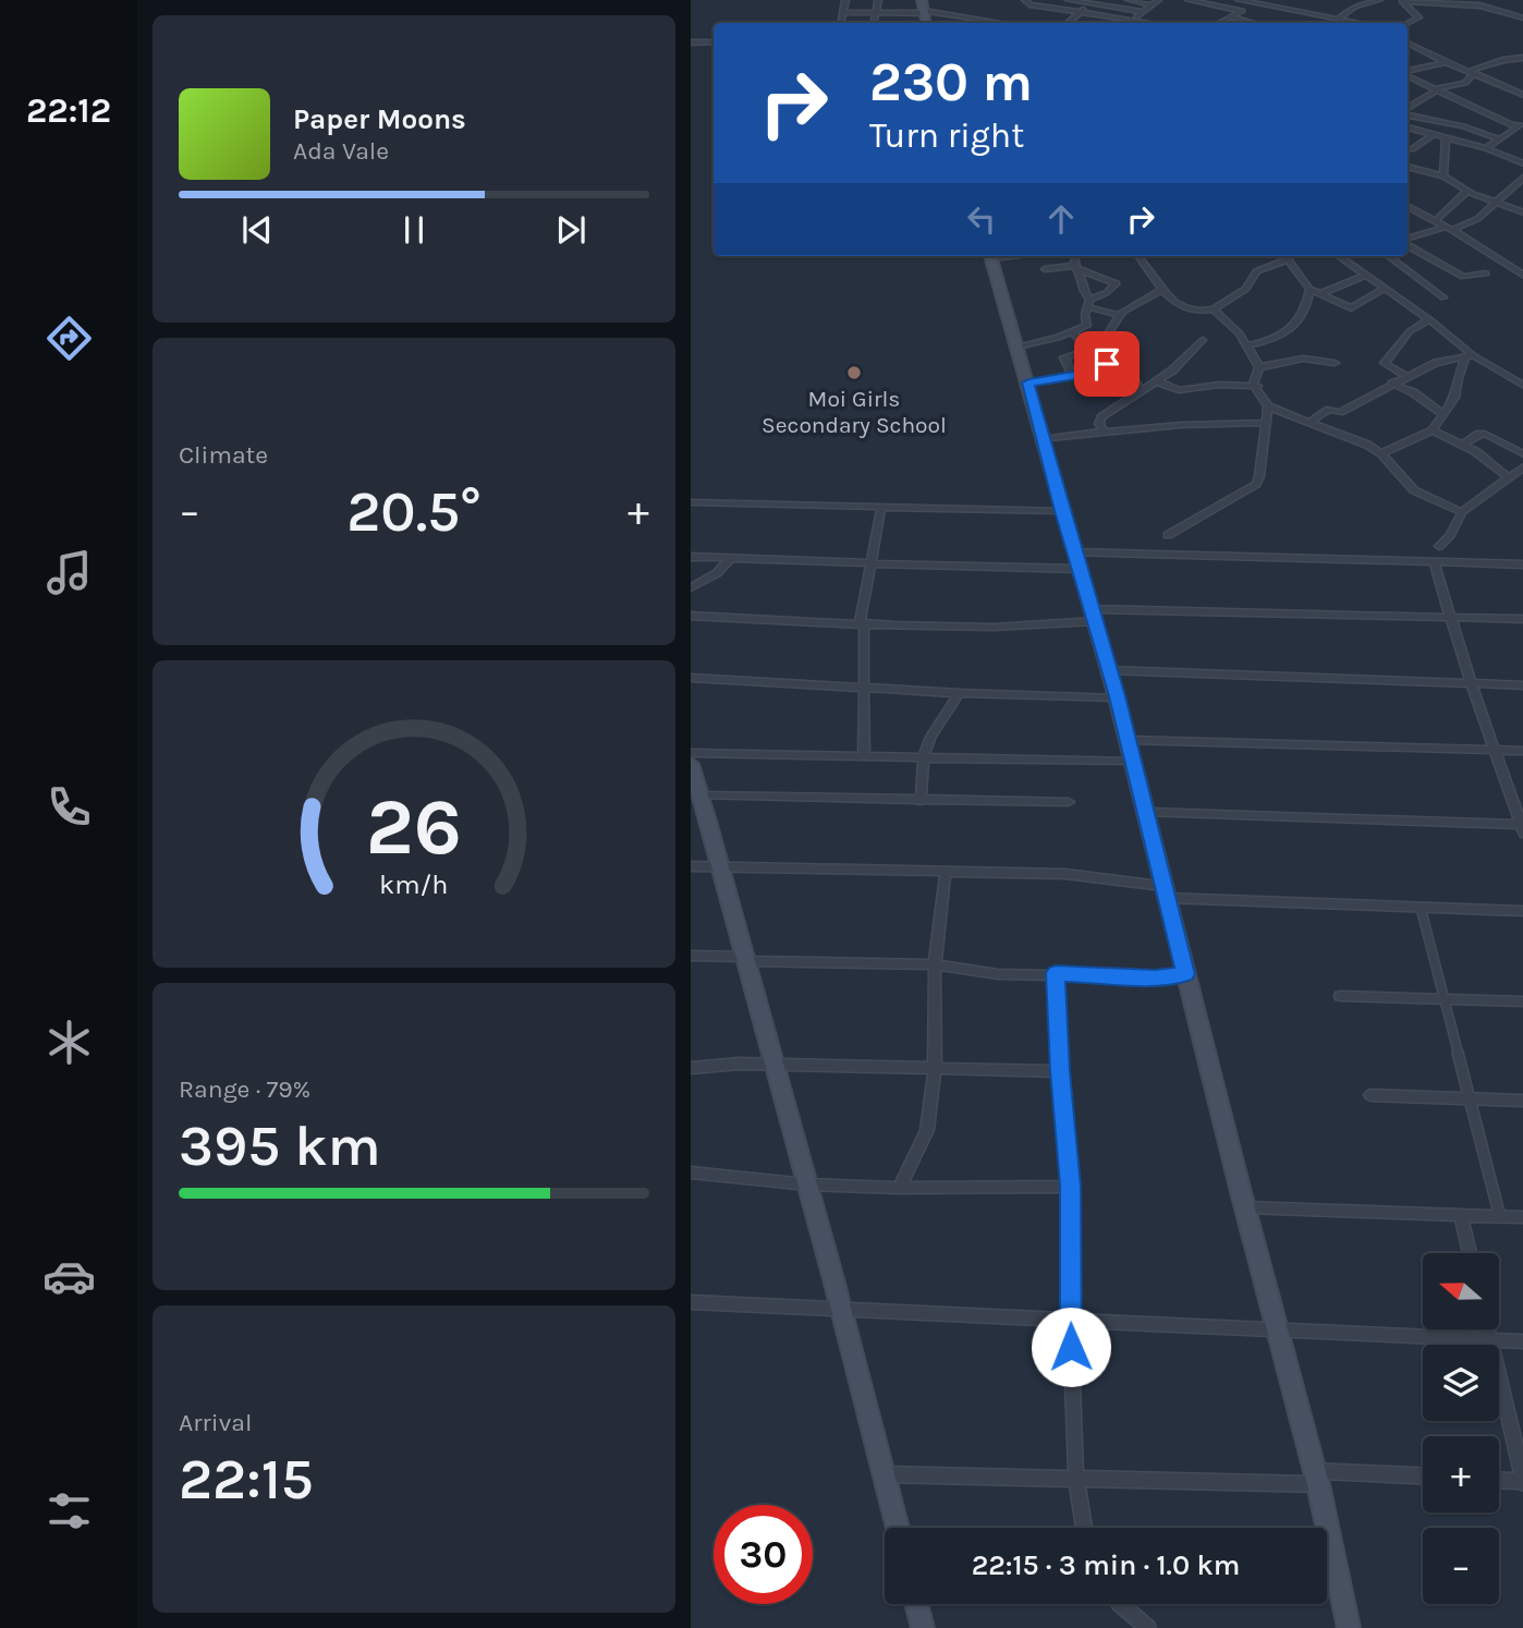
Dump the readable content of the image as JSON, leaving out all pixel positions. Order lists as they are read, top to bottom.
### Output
{
  "places": ["Moi Girls Secondary School"],
  "north": "left",
  "page": {
    "tabs": "22:12",
    "turn": ["230 m", "Turn right"],
    "song": ["Paper Moons", "Ada Vale"],
    "tile": [
      "Climate",
      ["Range · 79%", "395 km"],
      ["Arrival", "22:15"]
    ],
    "heat": ["−", "20.5°", "+"],
    "map_buttons": ["+", "−"],
    "limit": "30",
    "trip": "22:15 · 3 min · 1.0 km",
    "gauge": ["26", "km/h"]
  }
}
